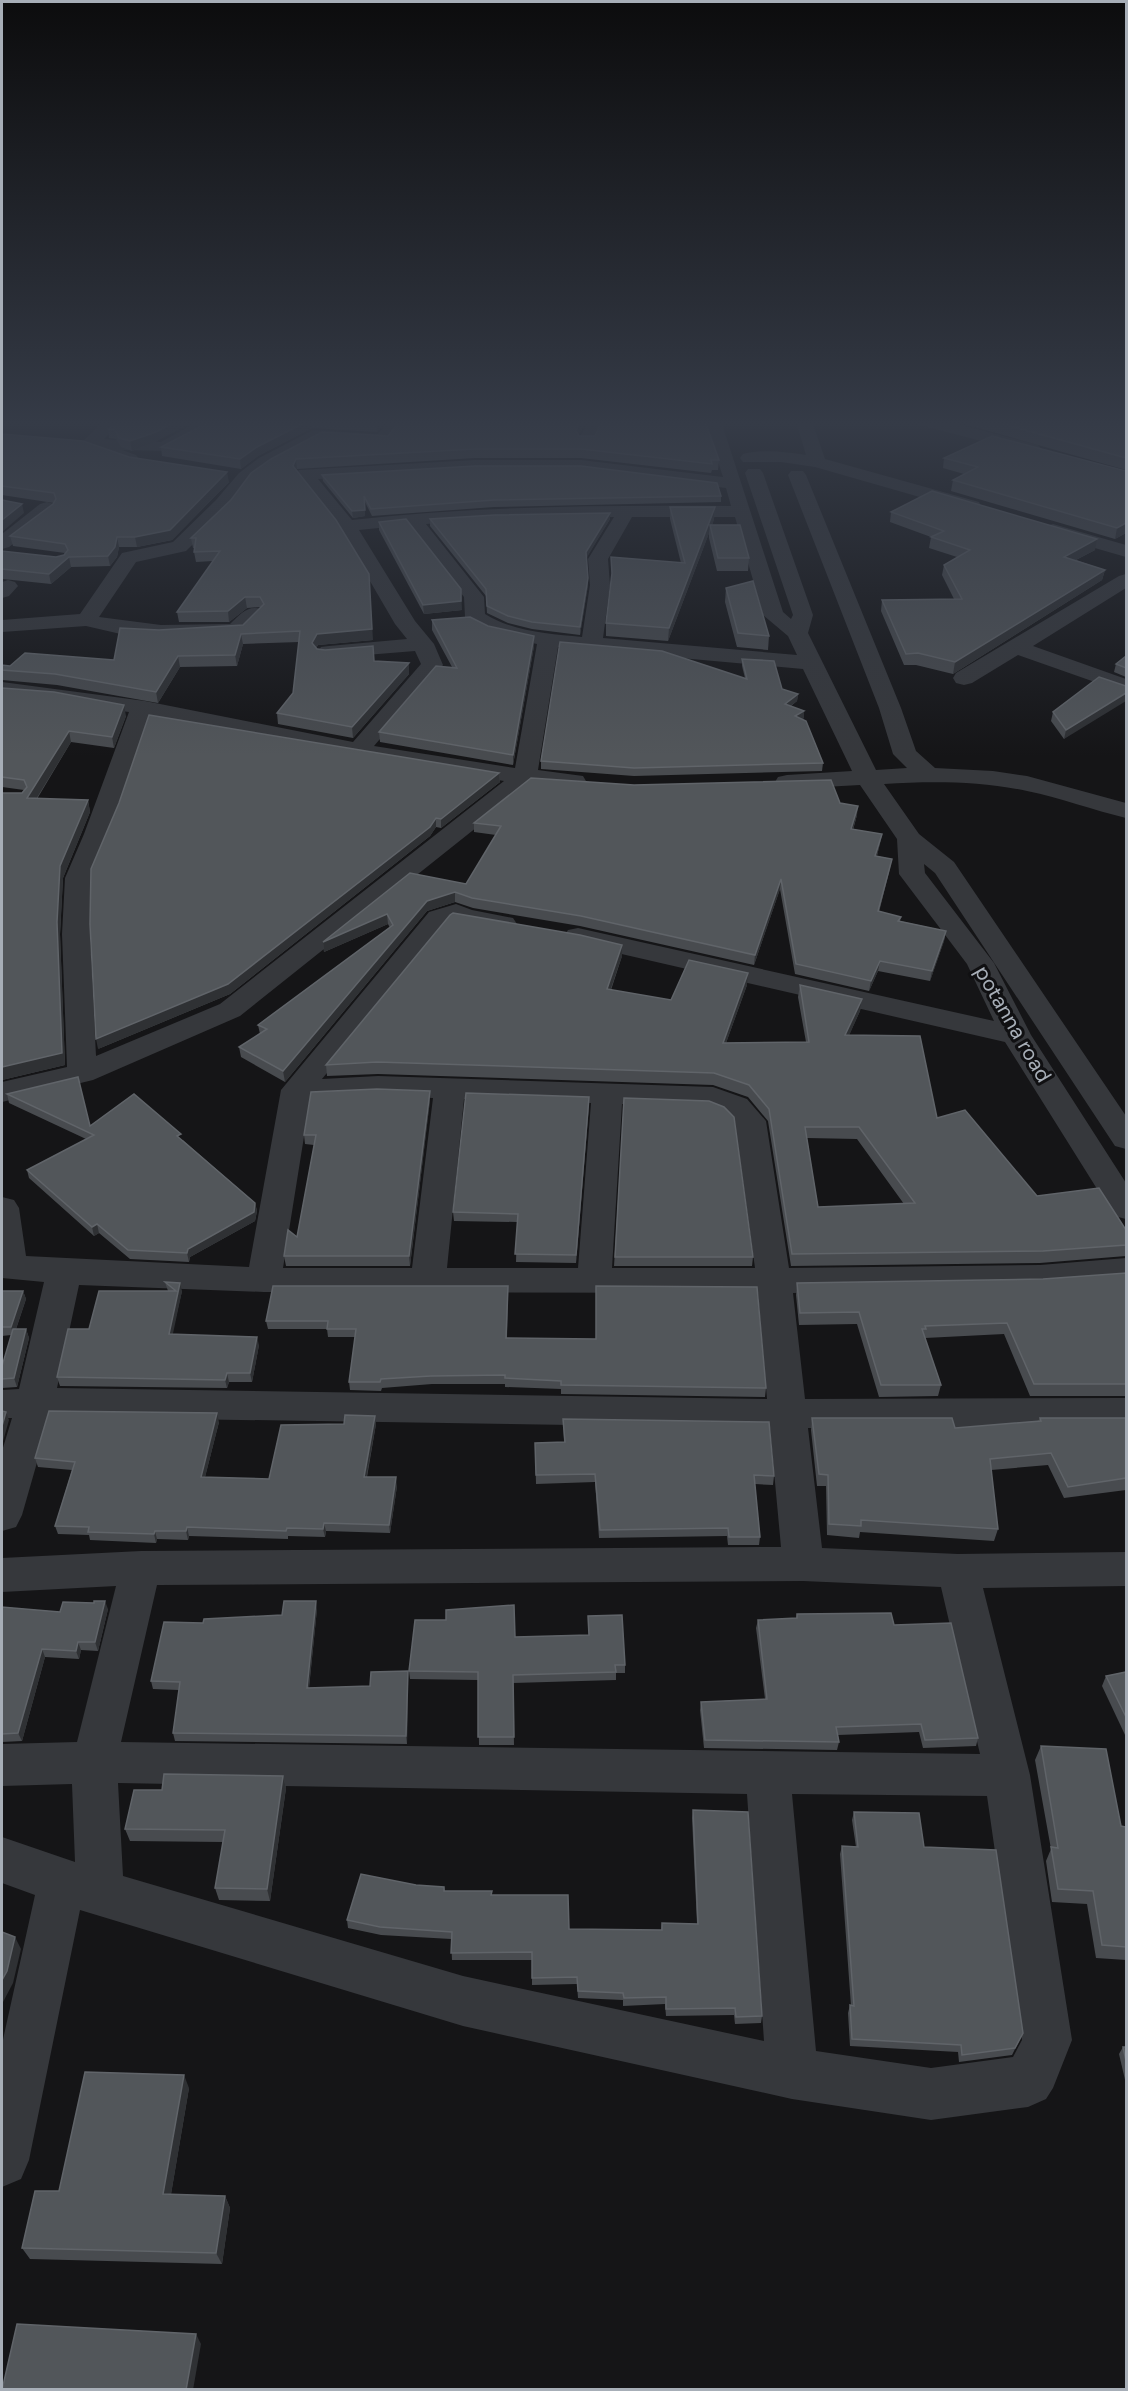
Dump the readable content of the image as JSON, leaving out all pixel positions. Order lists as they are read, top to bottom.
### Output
{
  "streets": {
    "street": ["potanna road"]
  }
}
